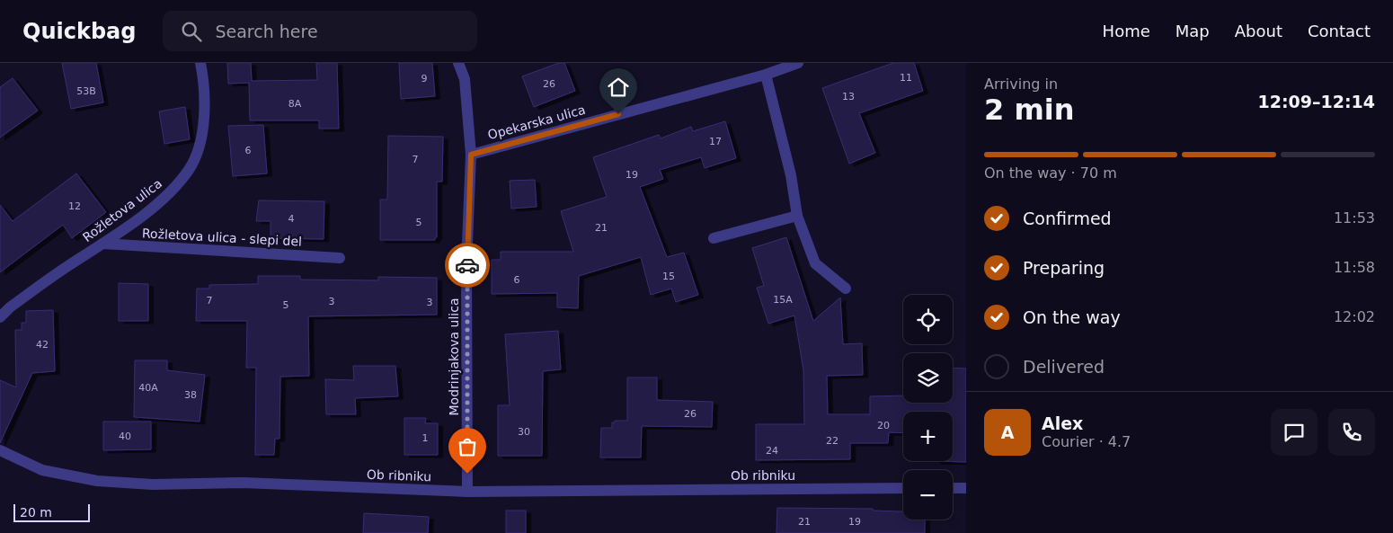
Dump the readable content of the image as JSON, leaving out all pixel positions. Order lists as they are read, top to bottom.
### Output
{
  "streets": {
    "street": [
      "Opekarska ulica",
      "Rožletova ulica",
      "Rožletova ulica - slepi del",
      "Modrinjakova ulica",
      "Ob ribniku"
    ]
  },
  "crossings": [
    ["Opekarska ulica", "Modrinjakova ulica"],
    ["Rožletova ulica", "Rožletova ulica - slepi del"],
    ["Modrinjakova ulica", "Ob ribniku"]
  ],
  "house_numbers": [
    "11",
    "9",
    "26",
    "53B",
    "13",
    "8A",
    "17",
    "6",
    "7",
    "19",
    "12",
    "4",
    "5",
    "21",
    "15",
    "6",
    "15A",
    "7",
    "3",
    "3",
    "5",
    "42",
    "40A",
    "38",
    "26",
    "20",
    "30",
    "40",
    "1",
    "22",
    "24",
    "21",
    "19"
  ],
  "scale_bar": "20 m",
  "page": {
    "header": "Quickbag",
    "search": "Search here",
    "nav": [
      "Home",
      "Map",
      "About",
      "Contact"
    ],
    "heading": ["2 min", "Arriving in", "12:09–12:14"],
    "panel": ["Alex", "Courier · 4.7"],
    "bar": "On the way · 70 m",
    "list": [
      ["Confirmed", "11:53"],
      ["Preparing", "11:58"],
      ["On the way", "12:02"],
      "Delivered"
    ],
    "map_buttons": ["+", "−"],
    "round": "A",
    "scale": "20 m"
  }
}
